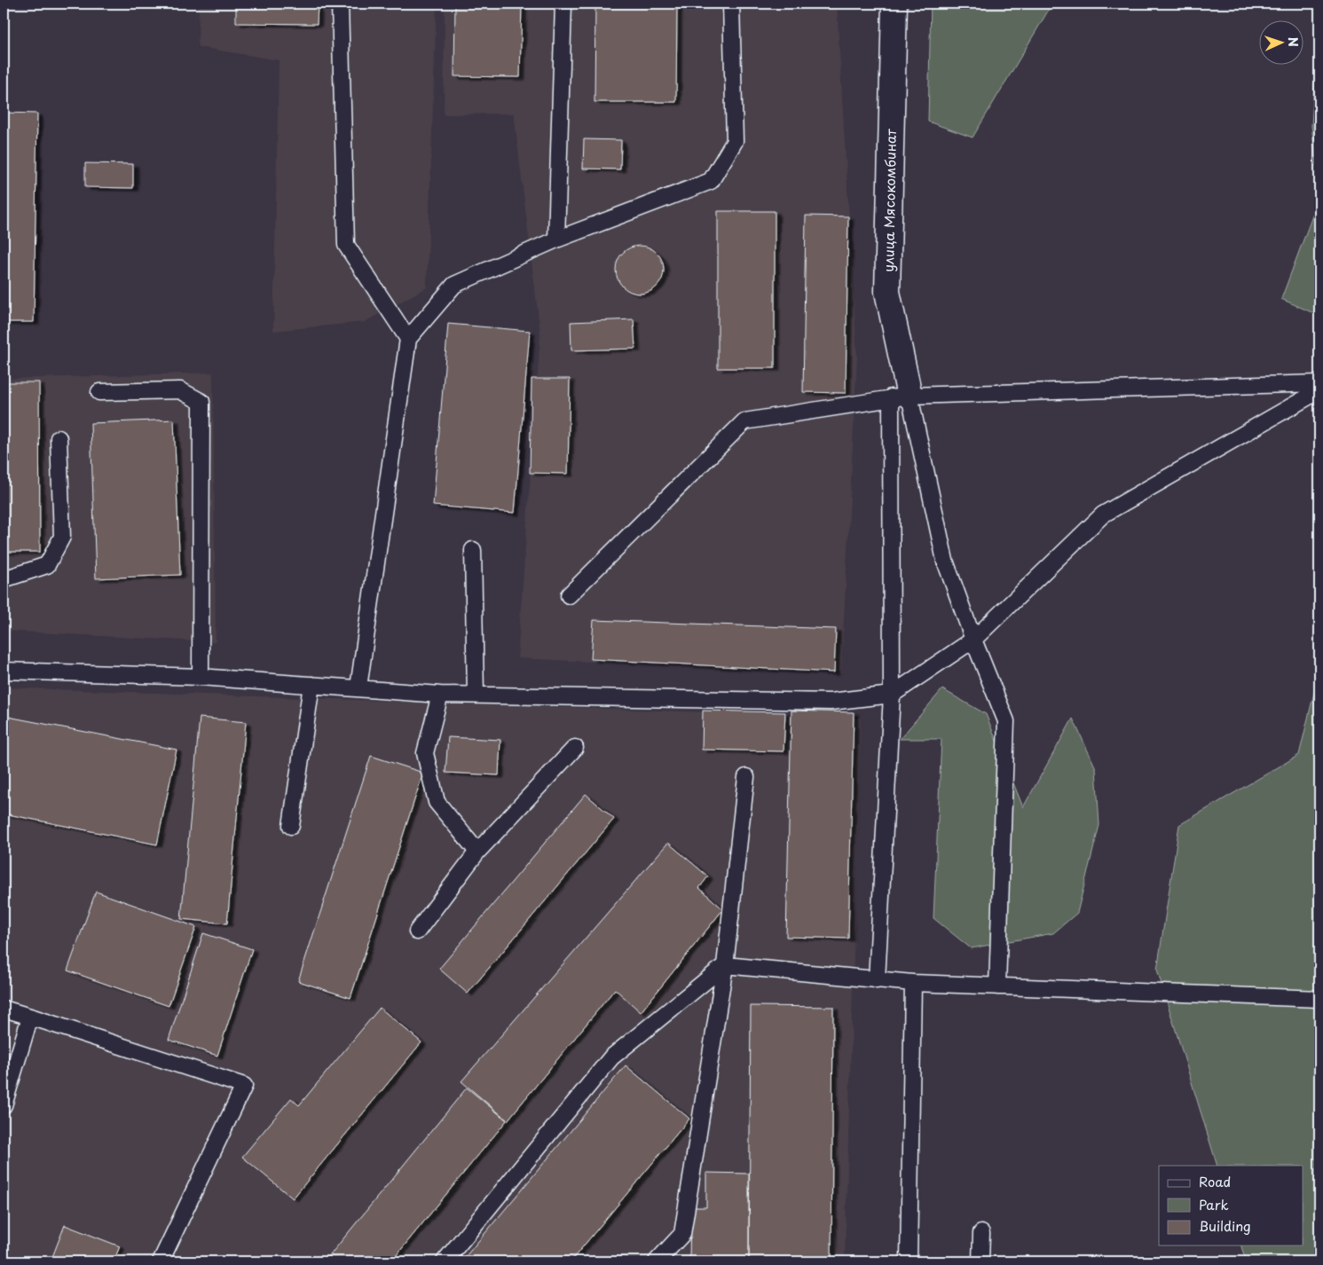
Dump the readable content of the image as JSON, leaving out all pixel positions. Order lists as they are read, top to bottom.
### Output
{
  "streets": {
    "street": ["улица Мясокомбинат"]
  },
  "legend": ["Road", "Park", "Building"],
  "north": "right"
}
